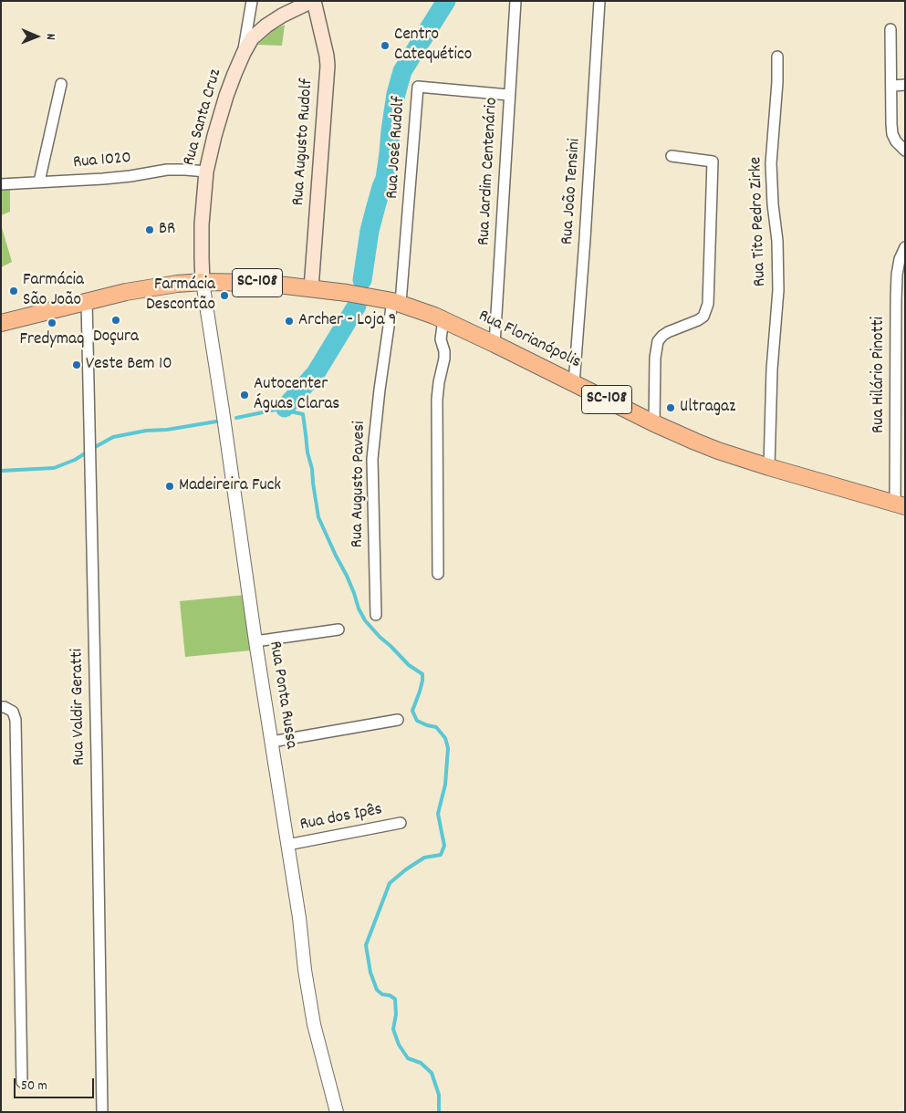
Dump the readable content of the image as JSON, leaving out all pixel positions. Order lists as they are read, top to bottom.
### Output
{
  "streets": {
    "main road": [
      "Rua Santa Cruz",
      "Rua Augusto Rudolf",
      "SC-108",
      "Rua Florianópolis"
    ],
    "street": [
      "Rua José Rudolf",
      "Rua 1020",
      "Rua Jardim Centenário",
      "Rua João Tensini",
      "Rua Tito Pedro Zirke",
      "Rua Hilário Pinotti",
      "Rua Augusto Pavesi",
      "Rua Ponta Russa",
      "Rua Valdir Geratti",
      "Rua dos Ipês"
    ]
  },
  "crossings": [
    ["Rua Santa Cruz", "Rua Augusto Rudolf"],
    ["Rua Santa Cruz", "Rua 1020"],
    ["Rua Santa Cruz", "SC-108"],
    ["Rua Santa Cruz", "Rua Florianópolis"],
    ["Rua Santa Cruz", "Rua Ponta Russa"],
    ["Rua Augusto Rudolf", "Rua Florianópolis"],
    ["Rua José Rudolf", "Rua Jardim Centenário"],
    ["Rua José Rudolf", "Rua Florianópolis"],
    ["Rua José Rudolf", "Rua Augusto Pavesi"],
    ["Rua Jardim Centenário", "Rua Florianópolis"],
    ["Rua João Tensini", "Rua Florianópolis"],
    ["Rua Tito Pedro Zirke", "Rua Florianópolis"],
    ["SC-108", "Rua Florianópolis"],
    ["SC-108", "Rua Ponta Russa"],
    ["SC-108", "Rua Valdir Geratti"],
    ["Rua Florianópolis", "Rua Hilário Pinotti"],
    ["Rua Florianópolis", "Rua Augusto Pavesi"],
    ["Rua Florianópolis", "Rua Ponta Russa"],
    ["Rua Ponta Russa", "Rua dos Ipês"]
  ],
  "places": [
    "Centro Catequético",
    "BR",
    "Farmácia São João",
    "Farmácia Descontão",
    "Doçura",
    "Archer - Loja 9",
    "Fredymaq",
    "Veste Bem 10",
    "Autocenter Águas Claras",
    "Ultragaz",
    "Madeireira Fuck"
  ],
  "scale_bar": "50 m",
  "north": "right"
}
